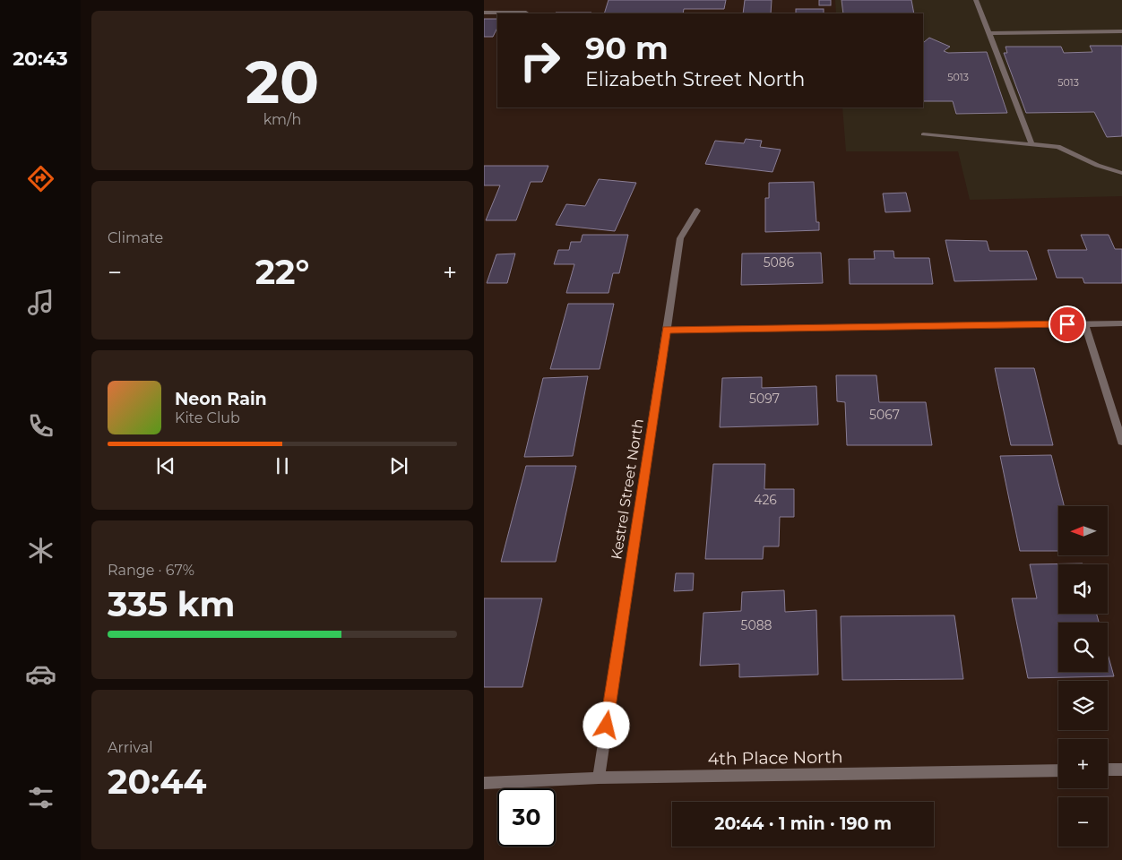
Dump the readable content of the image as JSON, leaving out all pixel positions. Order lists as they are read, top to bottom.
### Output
{
  "streets": {
    "street": ["Kestrel Street North", "4th Place North"]
  },
  "crossings": [
    ["Kestrel Street North", "4th Place North"]
  ],
  "house_numbers": [
    "5013",
    "5013",
    "5086",
    "5097",
    "5067",
    "426",
    "5088"
  ],
  "north": "left",
  "page": {
    "tabs": "20:43",
    "tile": [
      ["20", "km/h"],
      "Climate",
      ["Range · 67%", "335 km"],
      ["Arrival", "20:44"]
    ],
    "turn": ["90 m", "Elizabeth Street North"],
    "heat": ["−", "22°", "+"],
    "song": ["Neon Rain", "Kite Club"],
    "map_buttons": ["+", "−"],
    "limit": "30",
    "trip": "20:44 · 1 min · 190 m"
  }
}
